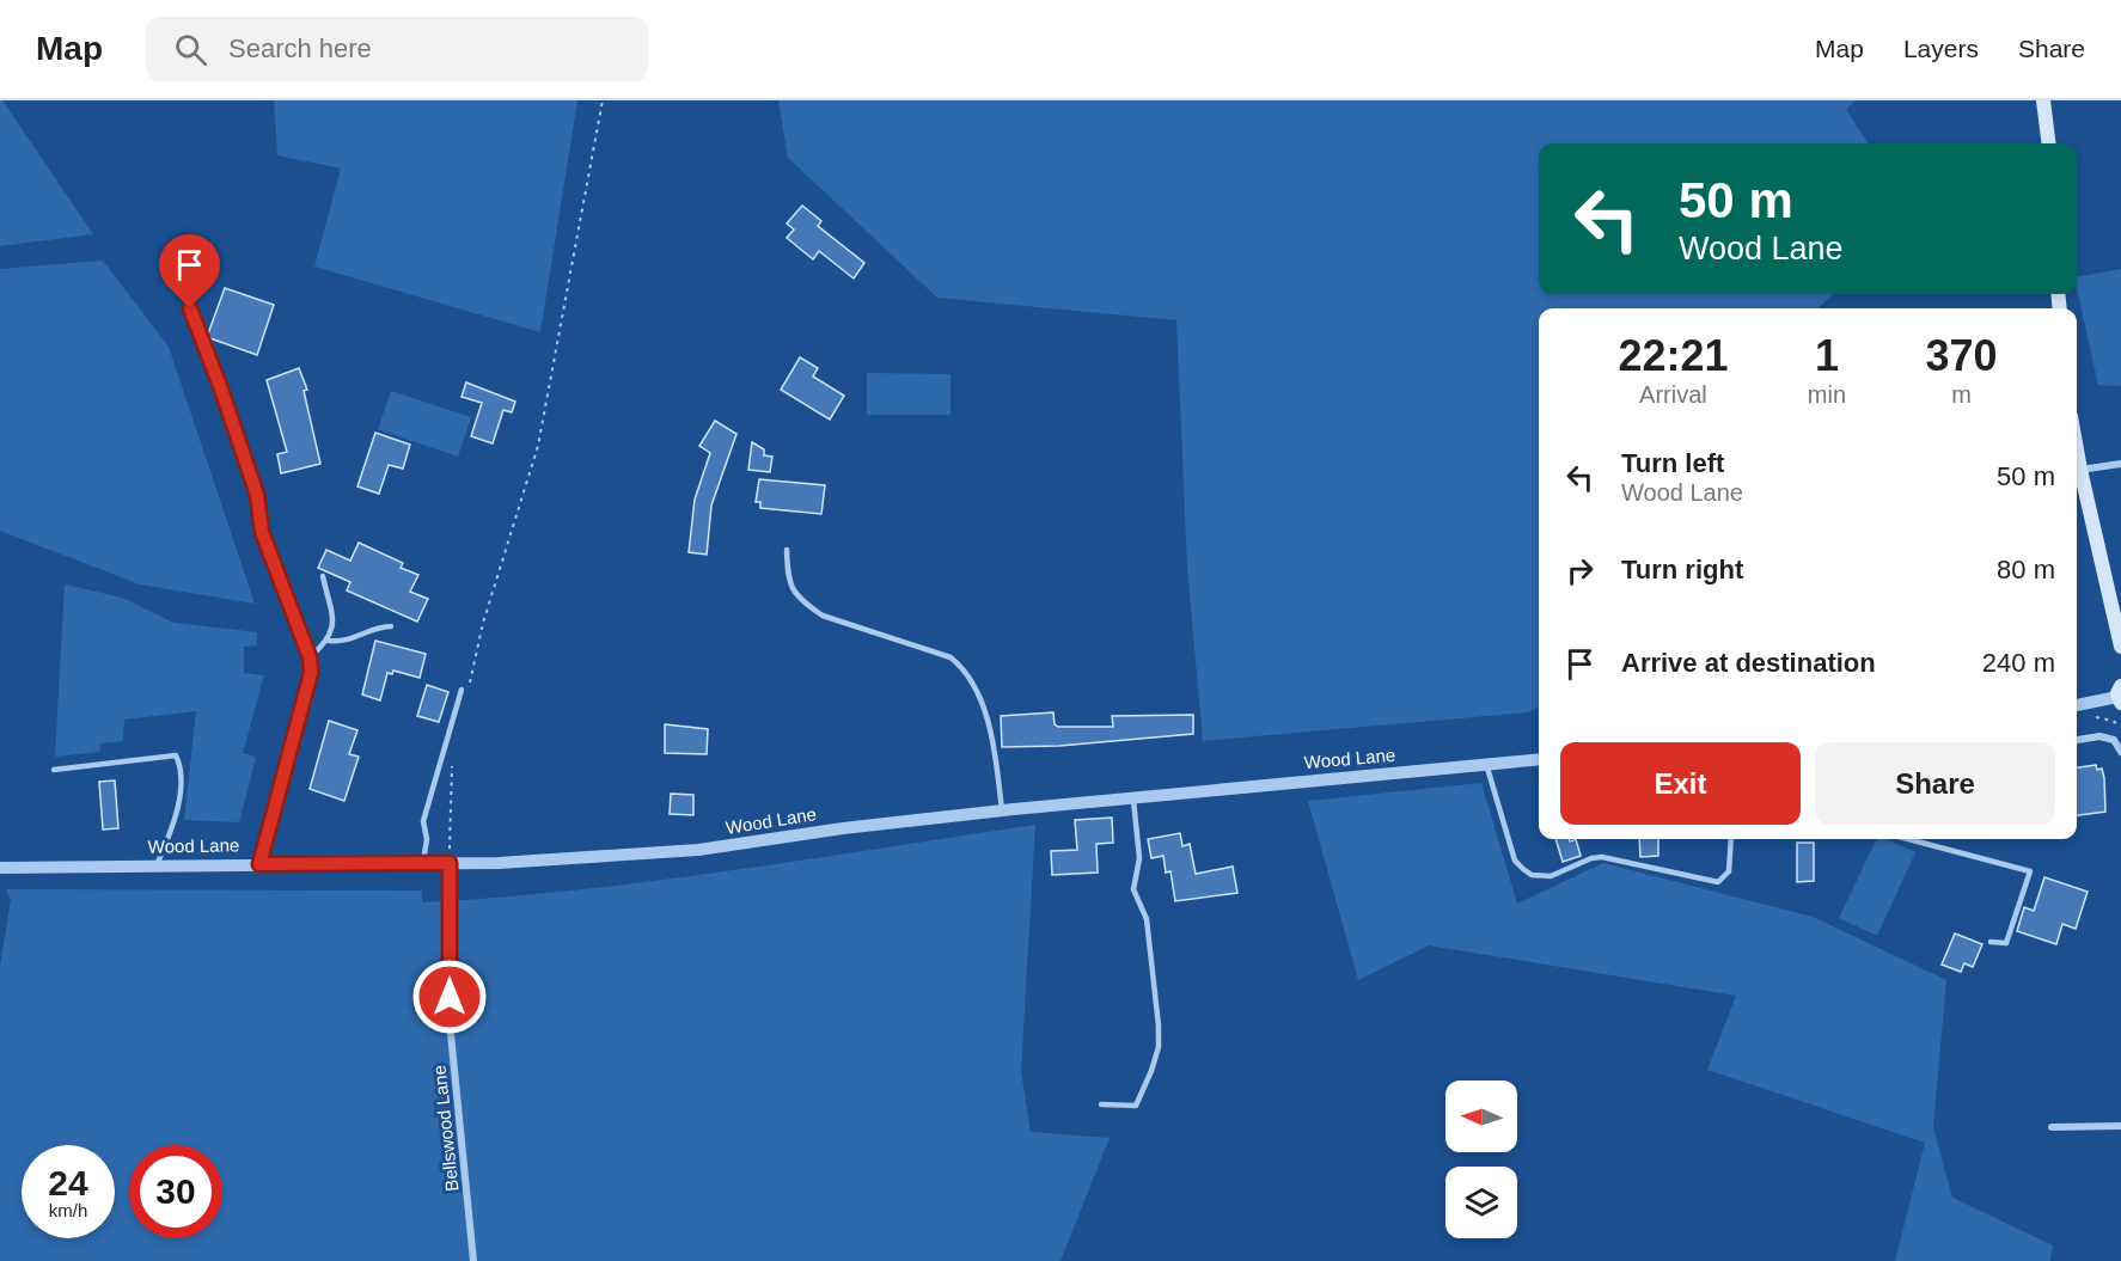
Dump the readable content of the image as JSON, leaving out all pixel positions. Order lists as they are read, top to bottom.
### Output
{
  "streets": {
    "street": ["Wood Lane", "Bellswood Lane"]
  },
  "crossings": [
    ["Wood Lane", "Bellswood Lane"]
  ],
  "north": "left",
  "page": {
    "header": "Map",
    "search": "Search here",
    "nav": ["Map", "Layers", "Share"],
    "turn": ["50 m", "Wood Lane"],
    "eta": [
      "22:21",
      "Arrival",
      "1",
      "min",
      "370",
      "m"
    ],
    "list": [
      {
        "name": "Turn left",
        "note": "Wood Lane",
        "value": "50 m"
      },
      {
        "name": "Turn right",
        "value": "80 m"
      },
      {
        "name": "Arrive at destination",
        "value": "240 m"
      }
    ],
    "buttons": ["Exit", "Share"],
    "speed": "24 km/h",
    "limit": "30"
  }
}
